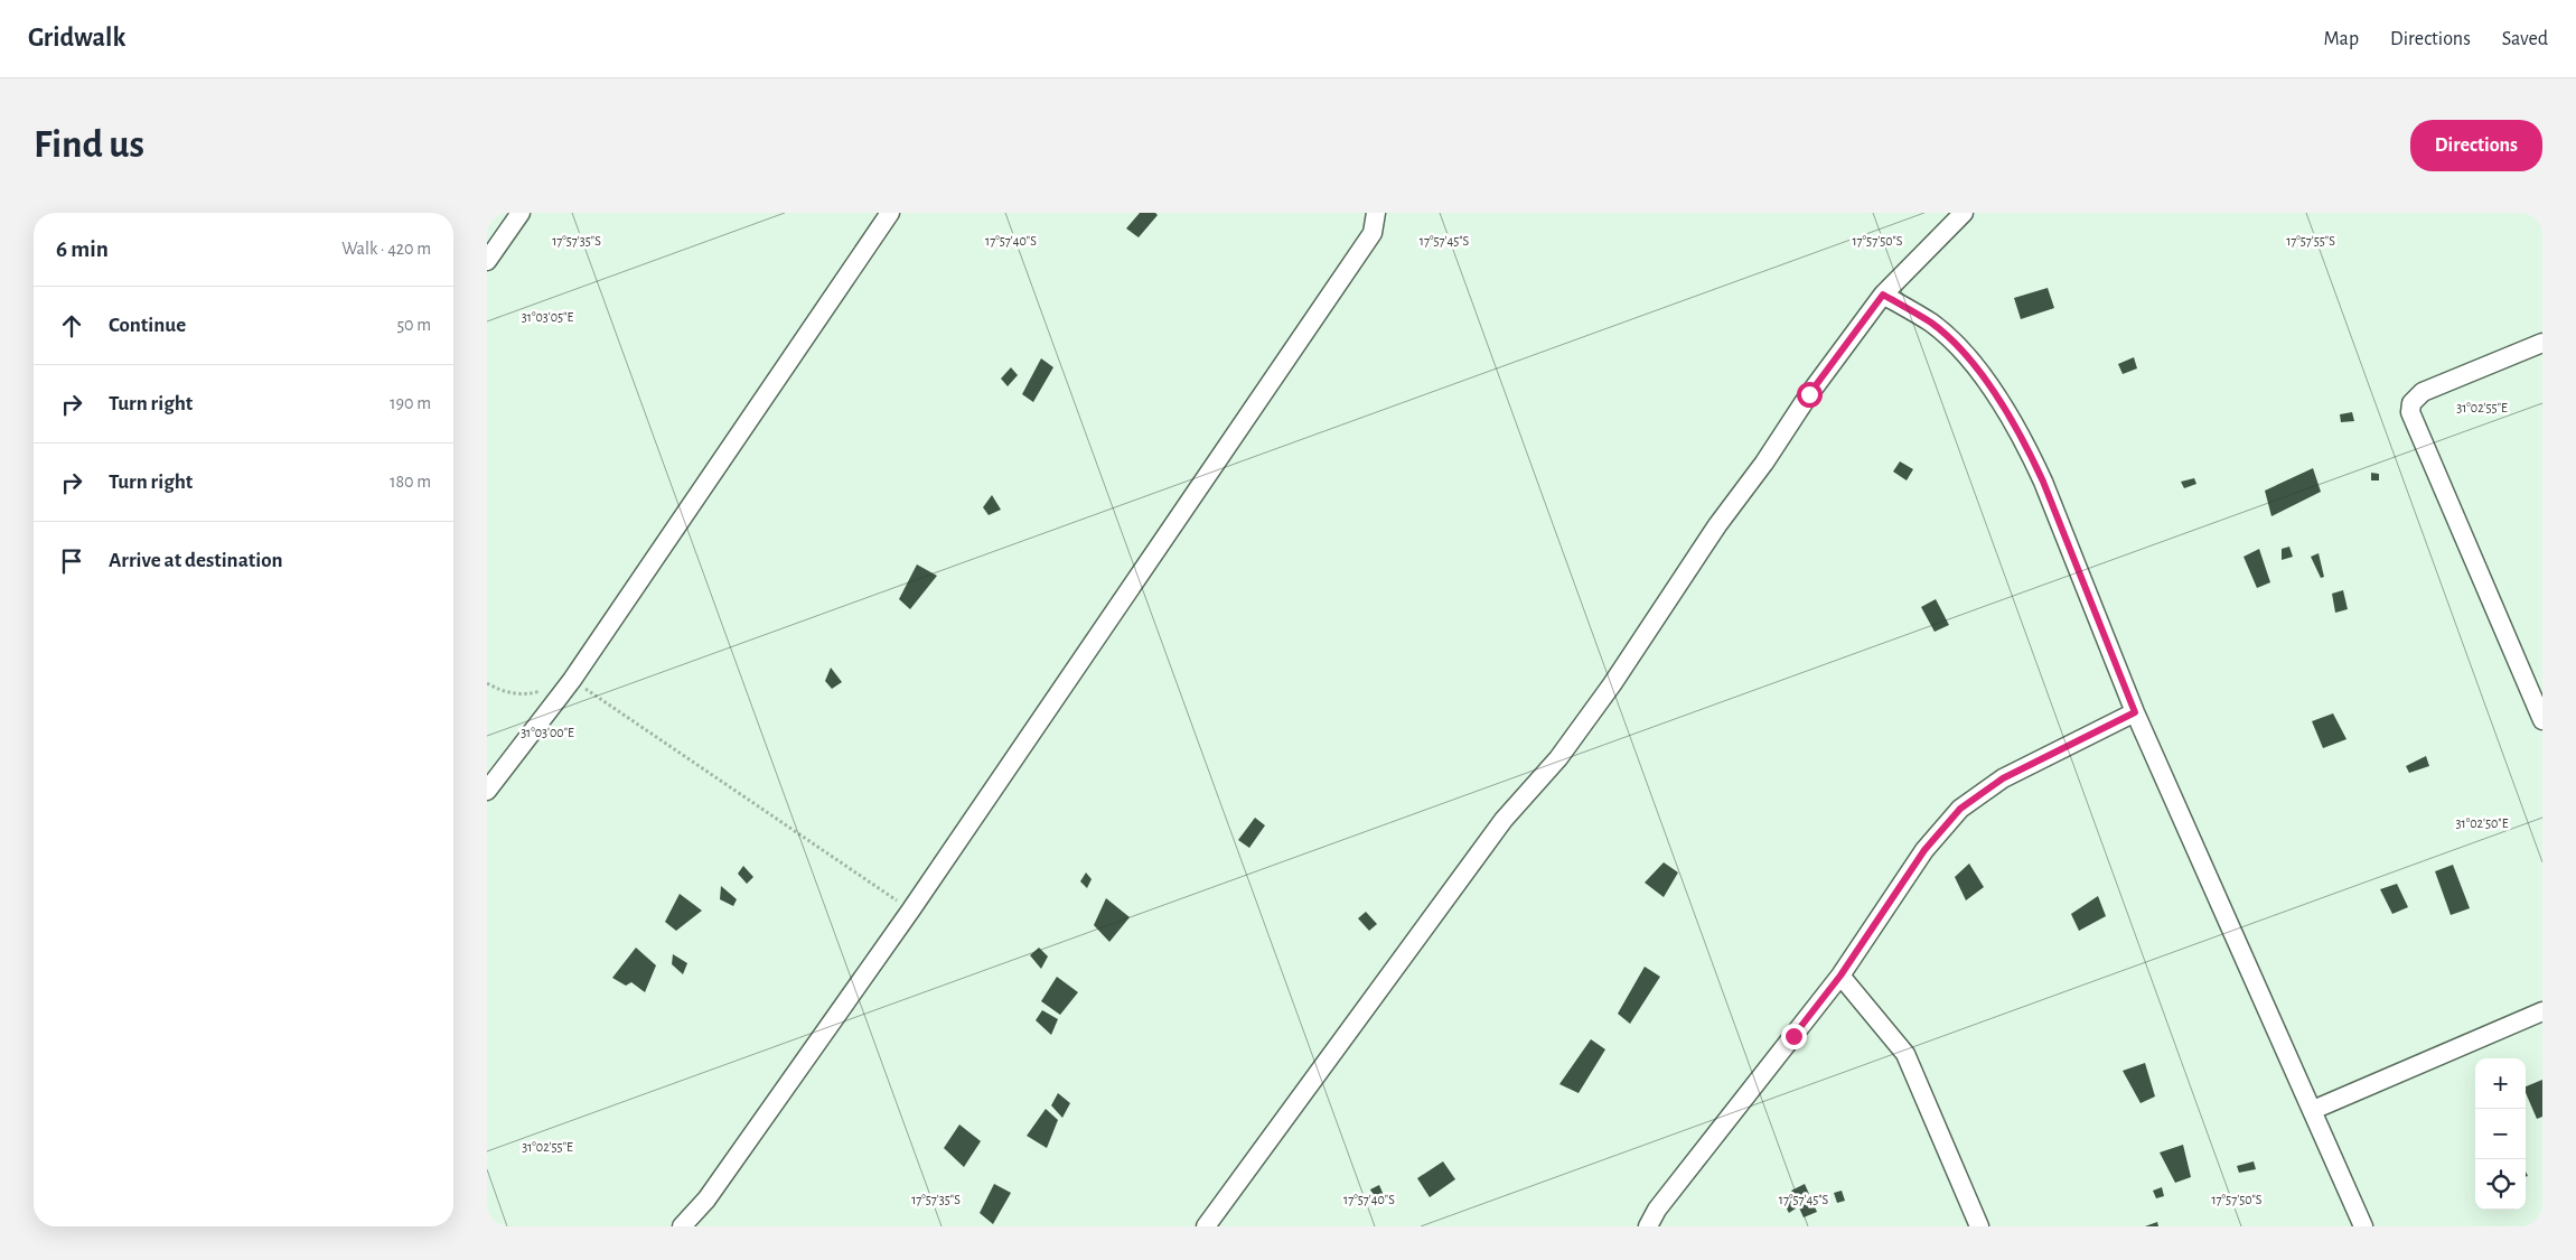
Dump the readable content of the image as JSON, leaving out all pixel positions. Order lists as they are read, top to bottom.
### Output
{
  "page": {
    "header": "Gridwalk",
    "nav": ["Map", "Directions", "Saved"],
    "buttons": "Directions",
    "title": "Find us",
    "heading": ["6 min", "Walk · 420 m"],
    "list": [
      ["Continue", "50 m"],
      ["Turn right", "190 m"],
      ["Turn right", "180 m"],
      "Arrive at destination"
    ],
    "map_buttons": ["+", "−"]
  },
  "coordinates": [
    "17°57'35\"S",
    "17°57'40\"S",
    "17°57'45\"S",
    "17°57'50\"S",
    "17°57'55\"S",
    "31°03'05\"E",
    "31°02'55\"E",
    "31°03'00\"E",
    "31°02'50\"E"
  ]
}
